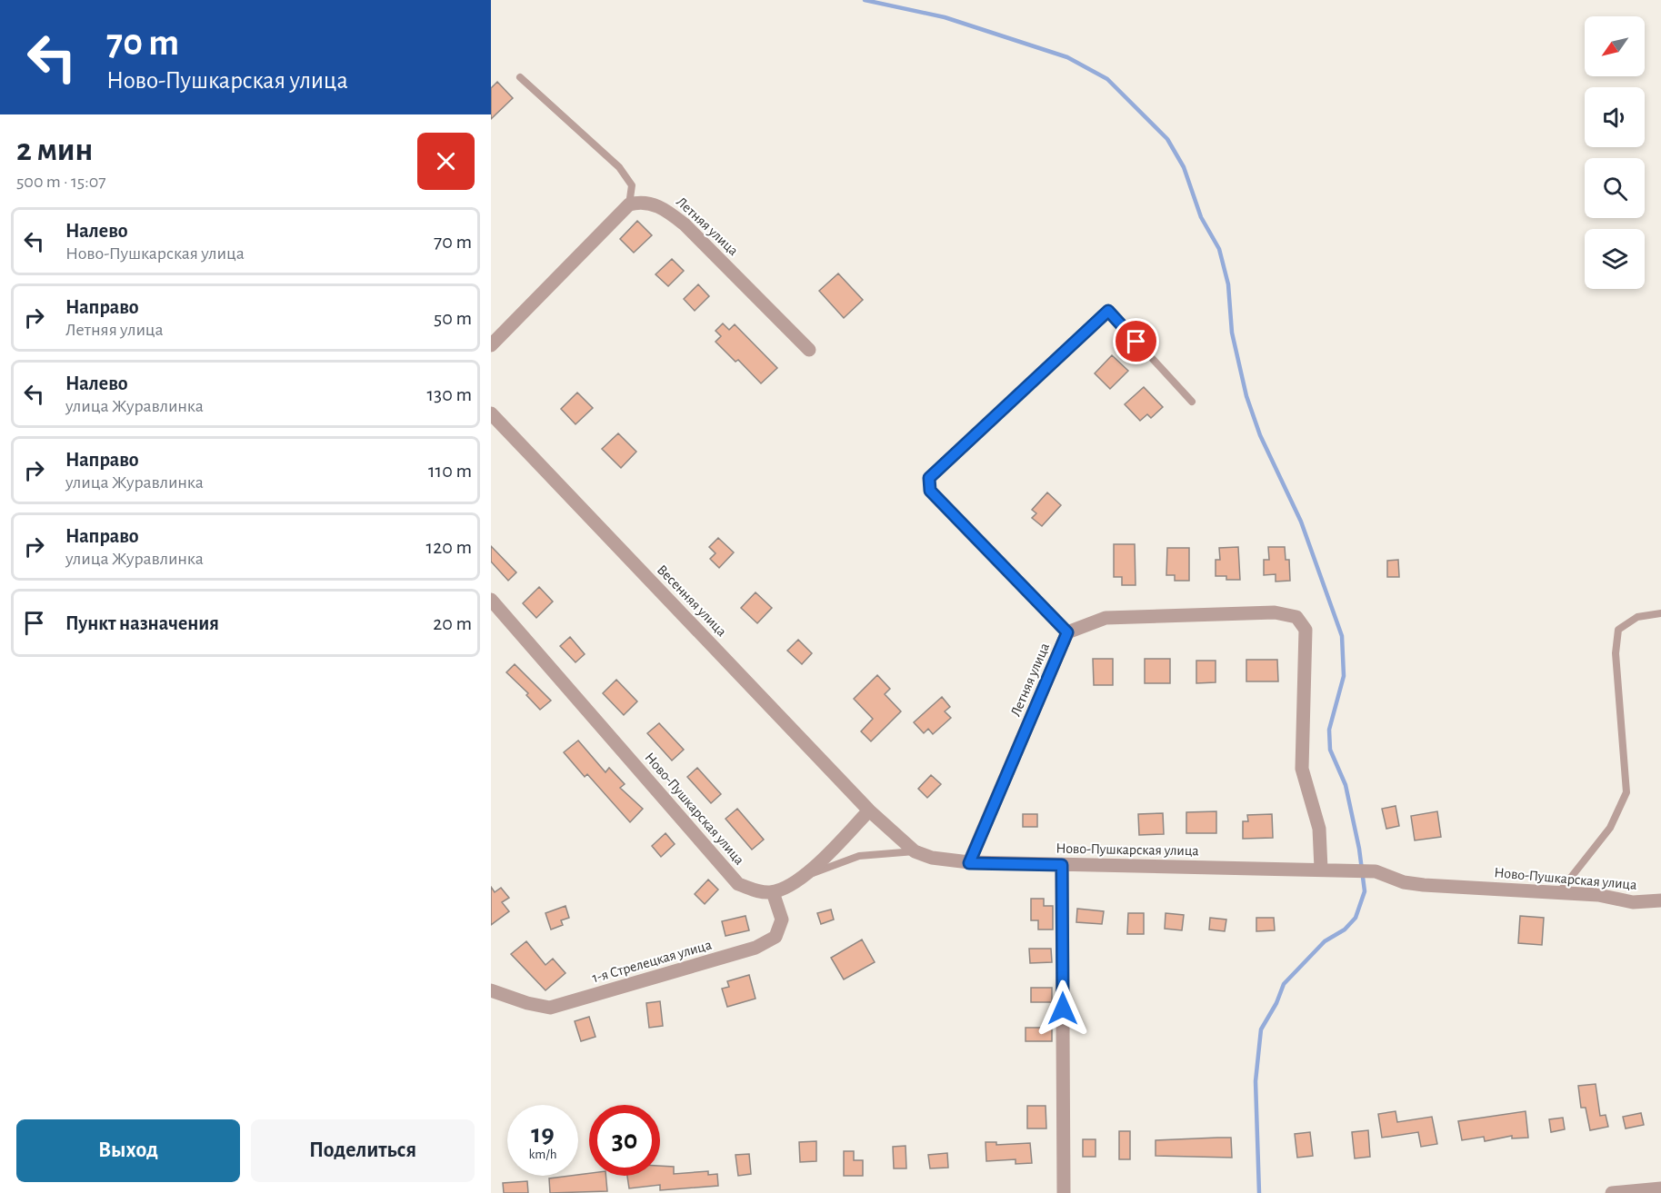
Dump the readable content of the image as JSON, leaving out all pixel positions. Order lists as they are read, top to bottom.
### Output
{
  "streets": {
    "street": [
      "Летняя улица",
      "Весенняя улица",
      "Ново-Пушкарская улица",
      "1-я Стрелецкая улица"
    ]
  },
  "crossings": [
    ["Летняя улица", "Ново-Пушкарская улица"],
    ["Весенняя улица", "Ново-Пушкарская улица"],
    ["Ново-Пушкарская улица", "1-я Стрелецкая улица"]
  ],
  "north": "bottom left",
  "page": {
    "turn": ["70 m", "Ново-Пушкарская улица"],
    "heading": ["2 мин", "500 m · 15:07"],
    "list": [
      {
        "name": "Налево",
        "note": "Ново-Пушкарская улица",
        "value": "70 m"
      },
      {
        "name": "Направо",
        "note": "Летняя улица",
        "value": "50 m"
      },
      {
        "name": "Налево",
        "note": "улица Журавлинка",
        "value": "130 m"
      },
      {
        "name": "Направо",
        "note": "улица Журавлинка",
        "value": "110 m"
      },
      {
        "name": "Направо",
        "note": "улица Журавлинка",
        "value": "120 m"
      },
      {
        "name": "Пункт назначения",
        "value": "20 m"
      }
    ],
    "speed": "19 km/h",
    "limit": "30",
    "buttons": ["Выход", "Поделиться"]
  }
}
